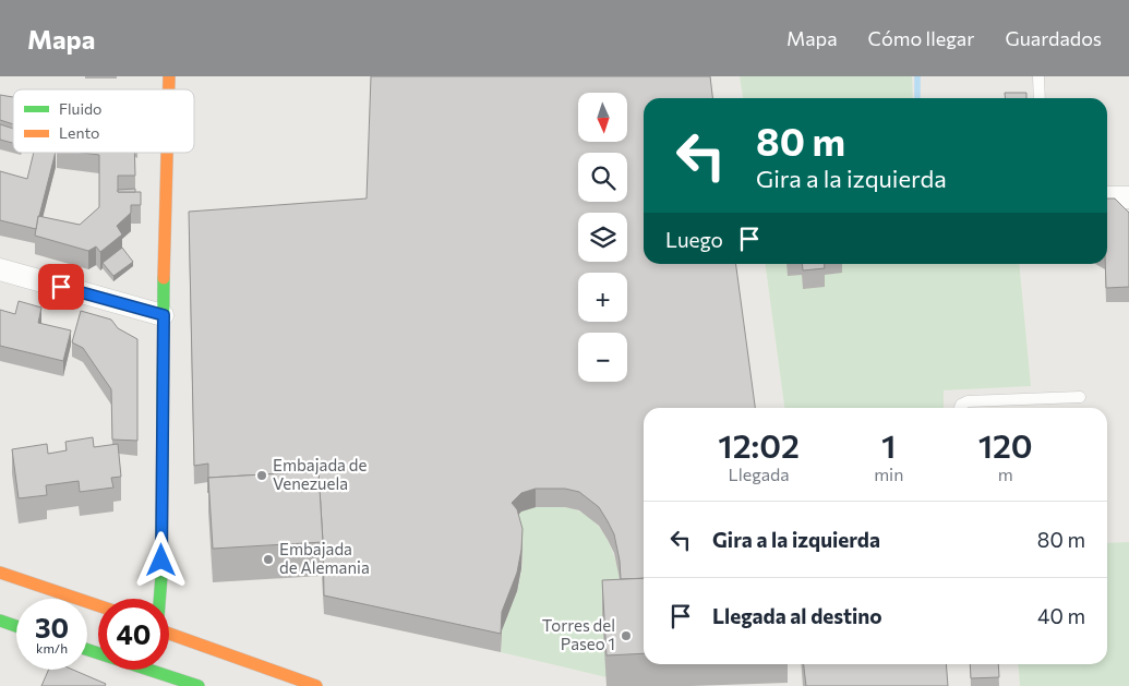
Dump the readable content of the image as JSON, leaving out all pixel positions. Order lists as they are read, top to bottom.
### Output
{
  "places": ["Embajada de Venezuela", "Embajada de Alemania", "Torres del Paseo 1"],
  "legend": ["Fluido", "Lento"],
  "north": "bottom",
  "page": {
    "header": "Mapa",
    "nav": ["Mapa", "Cómo llegar", "Guardados"],
    "map_buttons": ["+", "−"],
    "turn": ["80 m", "Gira a la izquierda"],
    "then": "Luego",
    "eta": [
      "12:02",
      "Llegada",
      "1",
      "min",
      "120",
      "m"
    ],
    "list": [
      {
        "name": "Gira a la izquierda",
        "value": "80 m"
      },
      {
        "name": "Llegada al destino",
        "value": "40 m"
      }
    ],
    "speed": "30 km/h",
    "limit": "40"
  }
}
